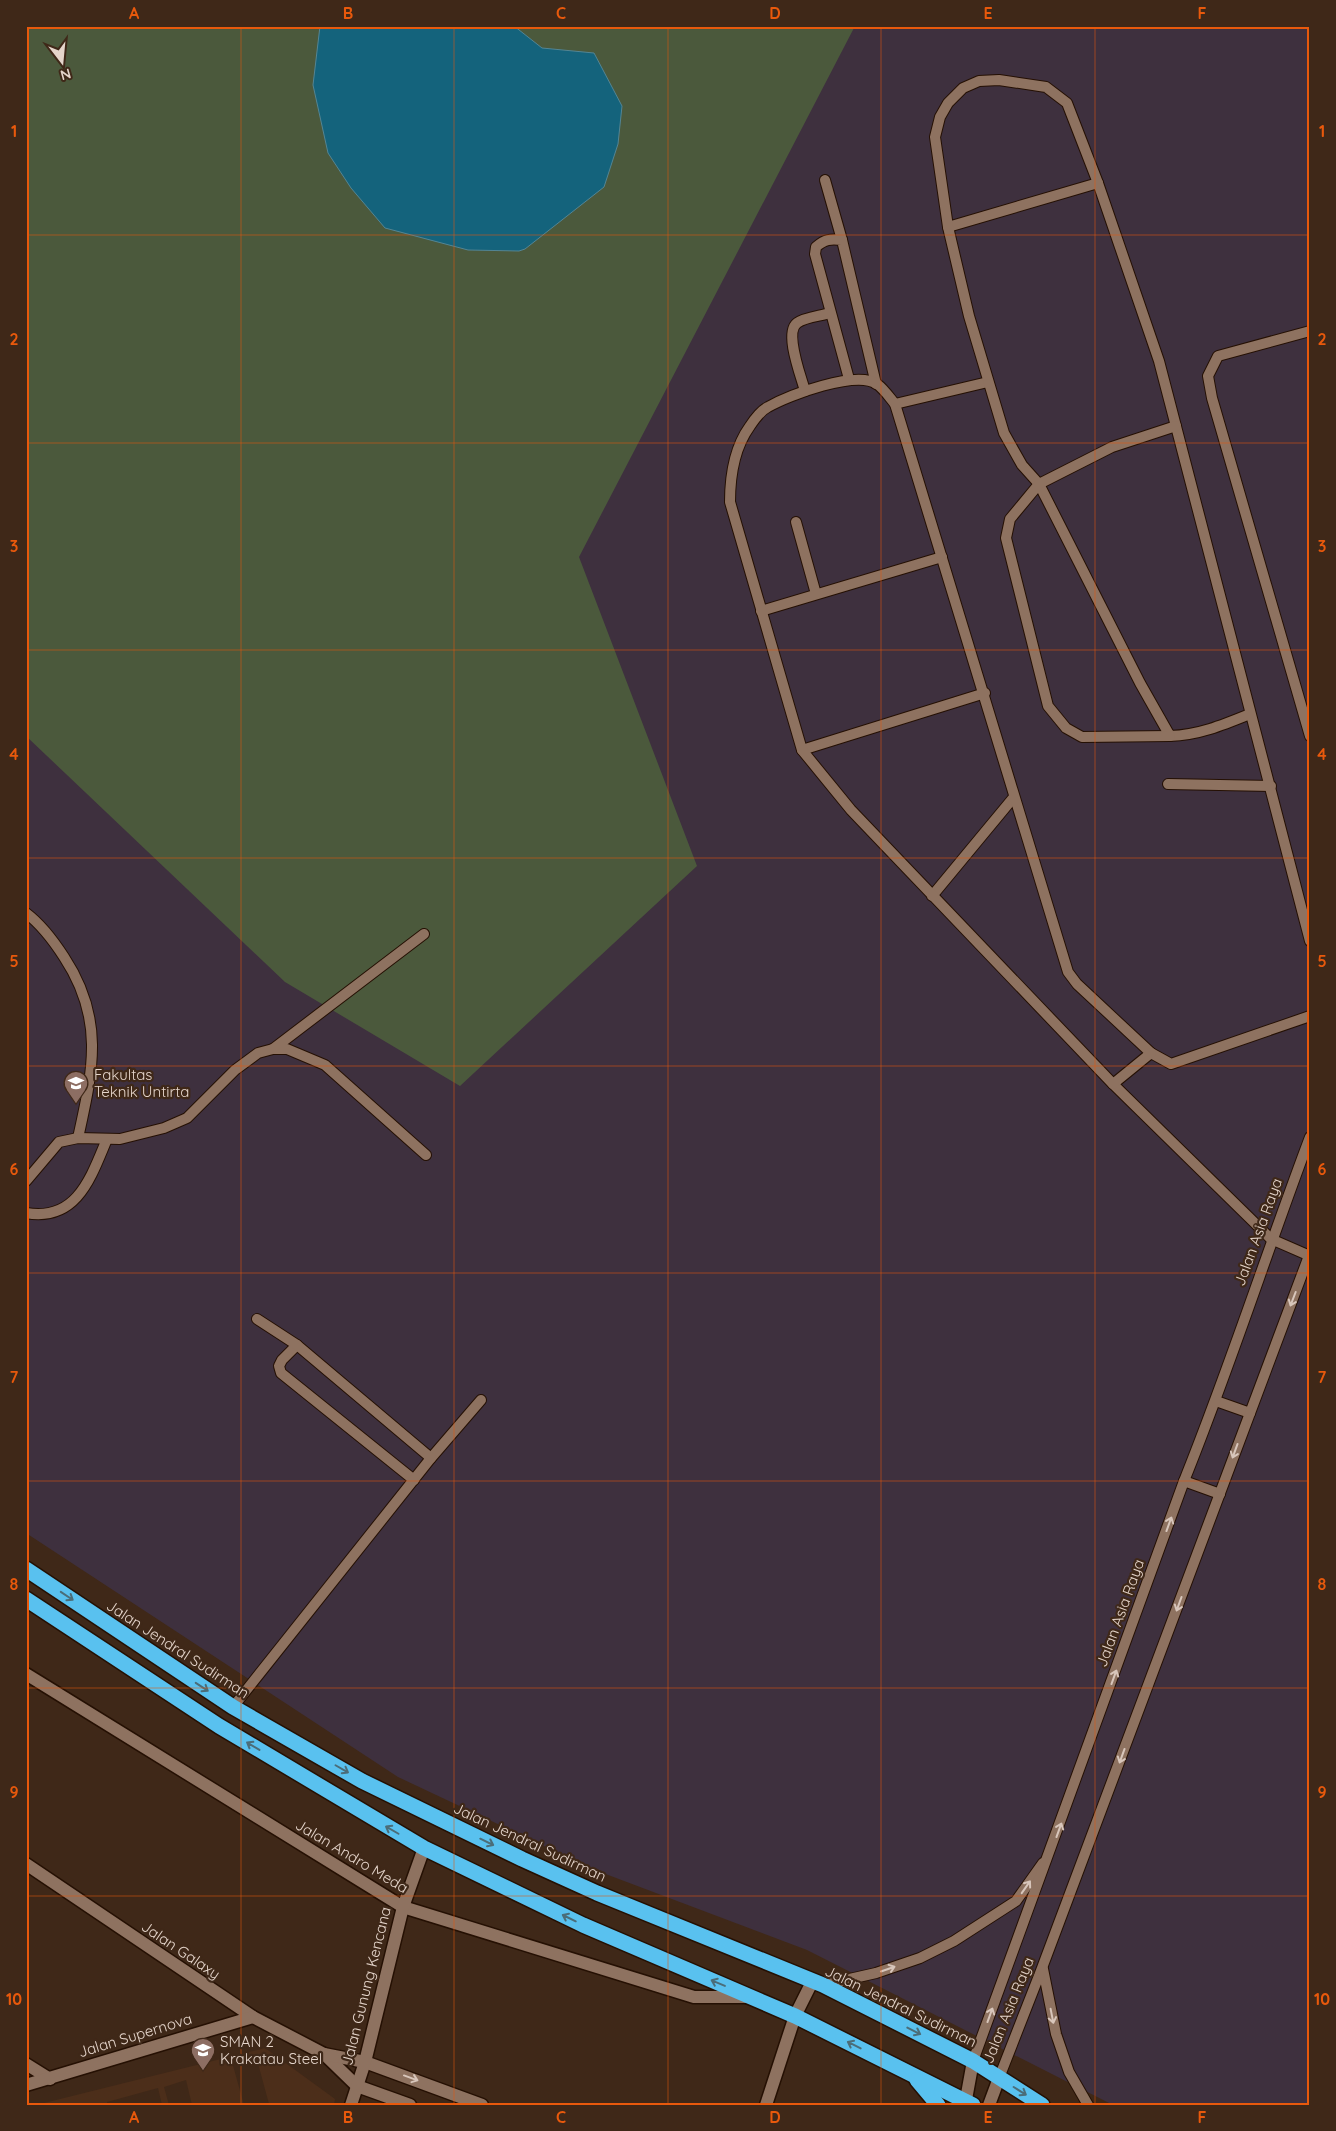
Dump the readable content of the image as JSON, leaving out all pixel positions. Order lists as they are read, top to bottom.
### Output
{
  "streets": {
    "highway": ["Jalan Jendral Sudirman"],
    "street": [
      "Jalan Asia Raya",
      "Jalan Andro Meda",
      "Jalan Galaxy",
      "Jalan Gunung Kencana",
      "Jalan Supernova"
    ]
  },
  "crossings": [
    ["Jalan Asia Raya", "Jalan Jendral Sudirman"],
    ["Jalan Andro Meda", "Jalan Gunung Kencana"],
    ["Jalan Galaxy", "Jalan Gunung Kencana"],
    ["Jalan Galaxy", "Jalan Supernova"]
  ],
  "places": {
    "school or university": ["Fakultas Teknik Untirta", "SMAN 2 Krakatau Steel"]
  },
  "north": "bottom",
  "grid": {
    "columns": [
      "A",
      "B",
      "C",
      "D",
      "E",
      "F"
    ],
    "rows": [
      "1",
      "2",
      "3",
      "4",
      "5",
      "6",
      "7",
      "8",
      "9",
      "10"
    ]
  }
}
